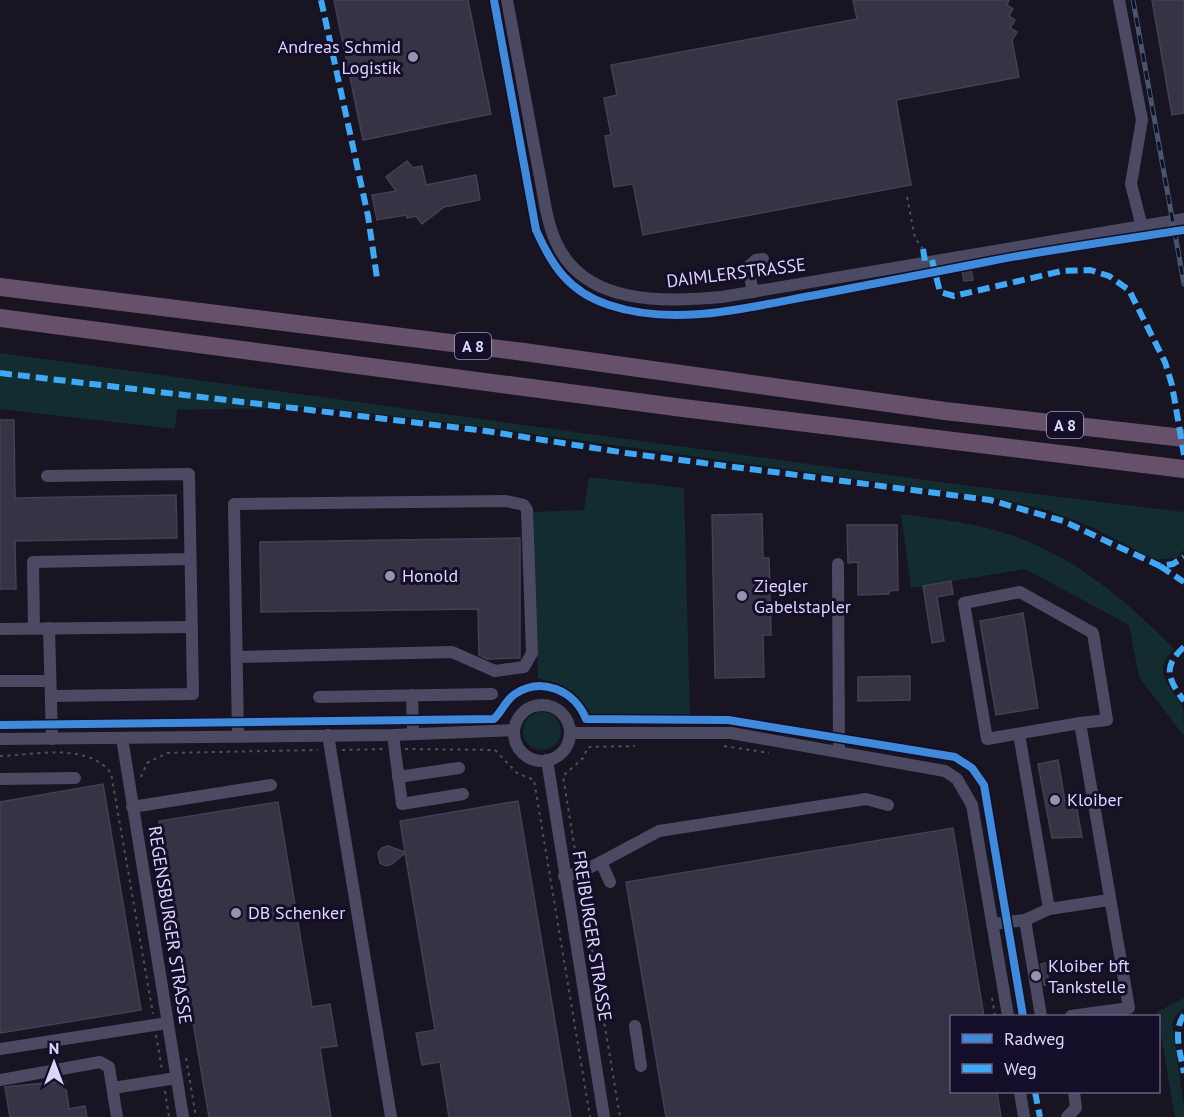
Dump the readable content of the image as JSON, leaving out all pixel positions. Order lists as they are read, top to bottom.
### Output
{
  "streets": {
    "highway": ["A 8"],
    "street": ["DAIMLERSTRASSE", "REGENSBURGER STRASSE", "FREIBURGER STRASSE"]
  },
  "places": [
    "Andreas Schmid Logistik",
    "Honold",
    "Ziegler Gabelstapler",
    "Kloiber",
    "DB Schenker",
    "Kloiber bft Tankstelle"
  ],
  "legend": ["Radweg", "Weg"],
  "north": "top"
}
